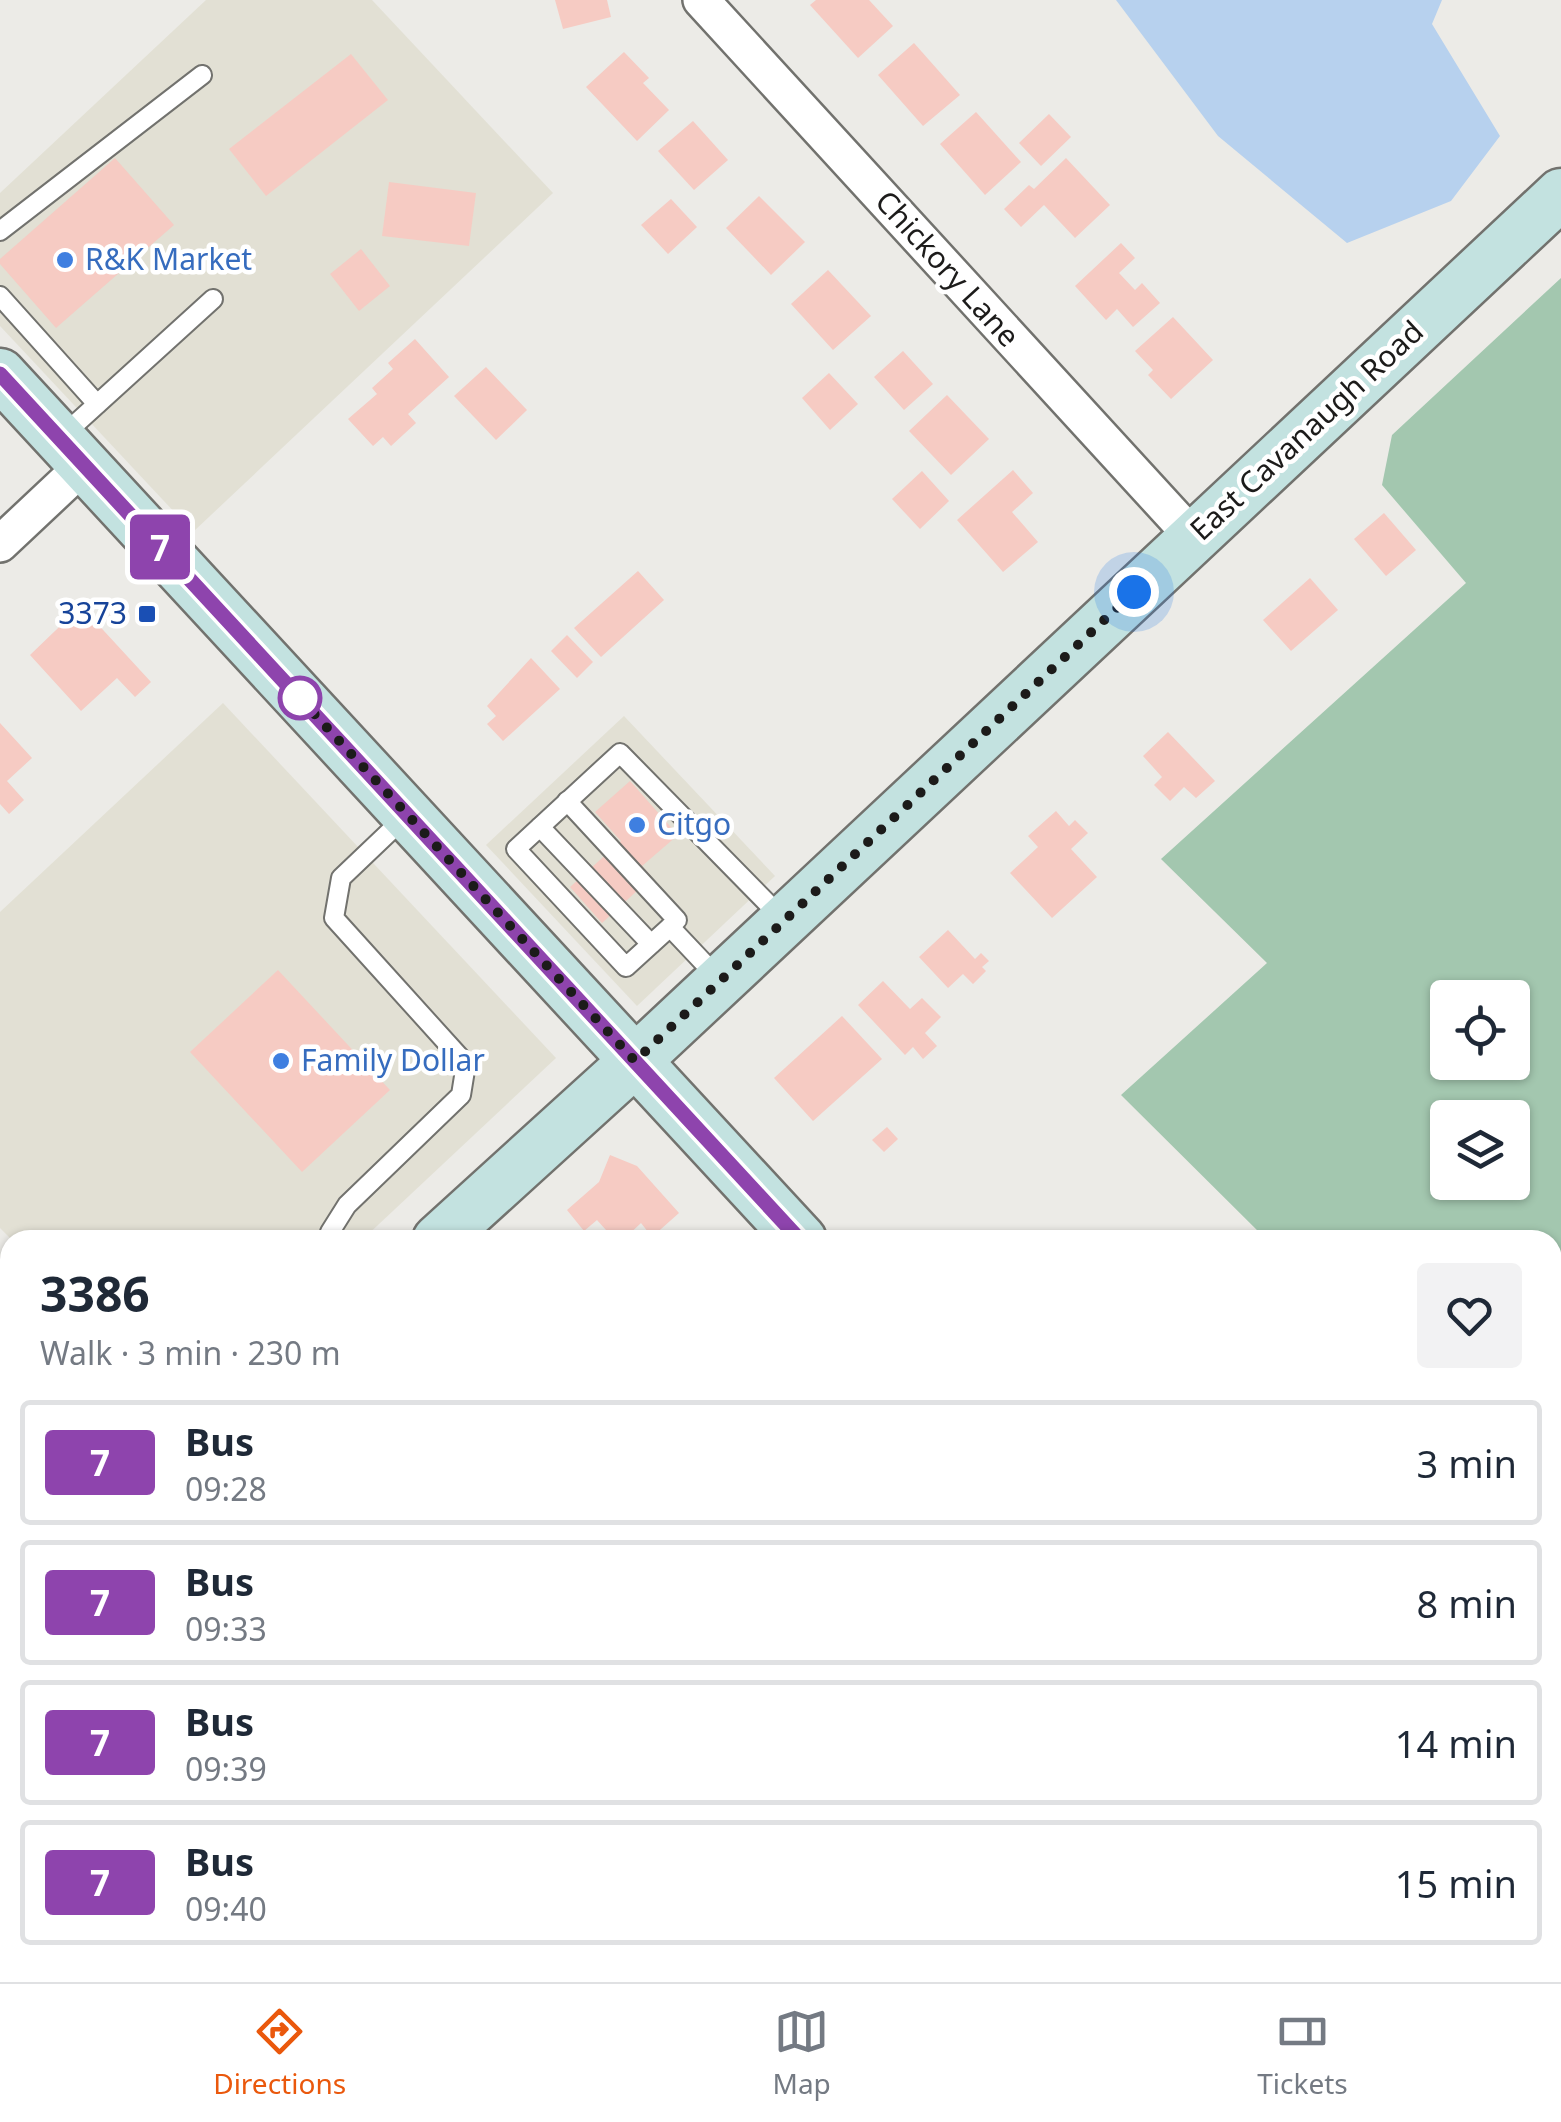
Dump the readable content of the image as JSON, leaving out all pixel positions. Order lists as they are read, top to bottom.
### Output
{
  "streets": {
    "street": ["Chickory Lane", "East Cavanaugh Road"]
  },
  "crossings": [
    ["Chickory Lane", "East Cavanaugh Road"]
  ],
  "places": {
    "other": ["R&K Market", "Citgo", "Family Dollar"],
    "transit": ["3373"]
  },
  "lines": ["bus line 7"],
  "page": {
    "on_map": "7",
    "heading": ["3386", "Walk · 3 min · 230 m"],
    "list": [
      {
        "mark": "7",
        "name": "Bus",
        "note": "09:28",
        "value": "3 min"
      },
      {
        "mark": "7",
        "name": "Bus",
        "note": "09:33",
        "value": "8 min"
      },
      {
        "mark": "7",
        "name": "Bus",
        "note": "09:39",
        "value": "14 min"
      },
      {
        "mark": "7",
        "name": "Bus",
        "note": "09:40",
        "value": "15 min"
      }
    ],
    "tabs": ["Directions", "Map", "Tickets"]
  }
}
